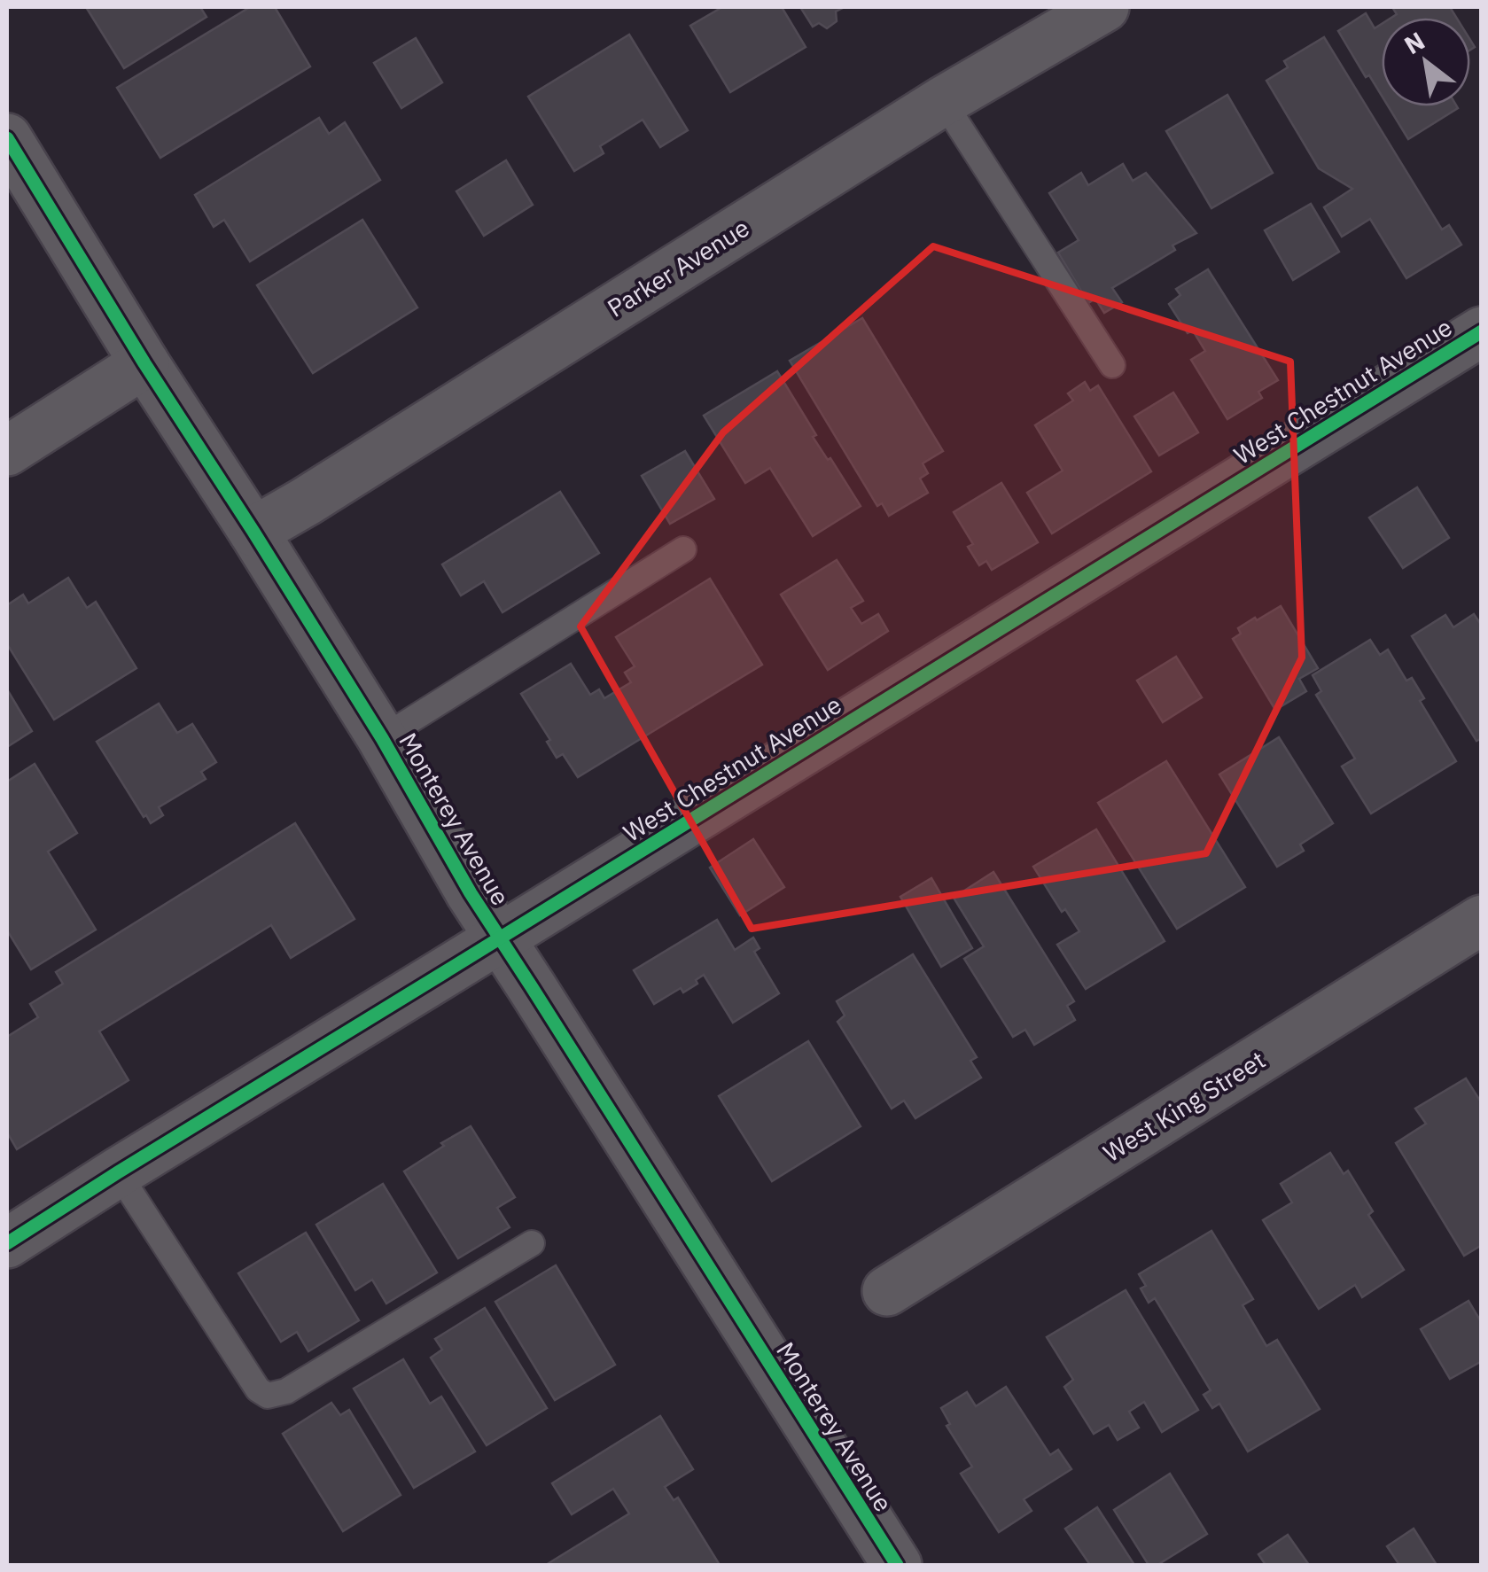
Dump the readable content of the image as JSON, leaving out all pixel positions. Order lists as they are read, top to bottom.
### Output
{
  "streets": {
    "street": [
      "Parker Avenue",
      "West Chestnut Avenue",
      "Monterey Avenue",
      "West King Street"
    ]
  },
  "crossings": [
    ["Parker Avenue", "Monterey Avenue"],
    ["West Chestnut Avenue", "Monterey Avenue"]
  ],
  "north": "top left"
}
